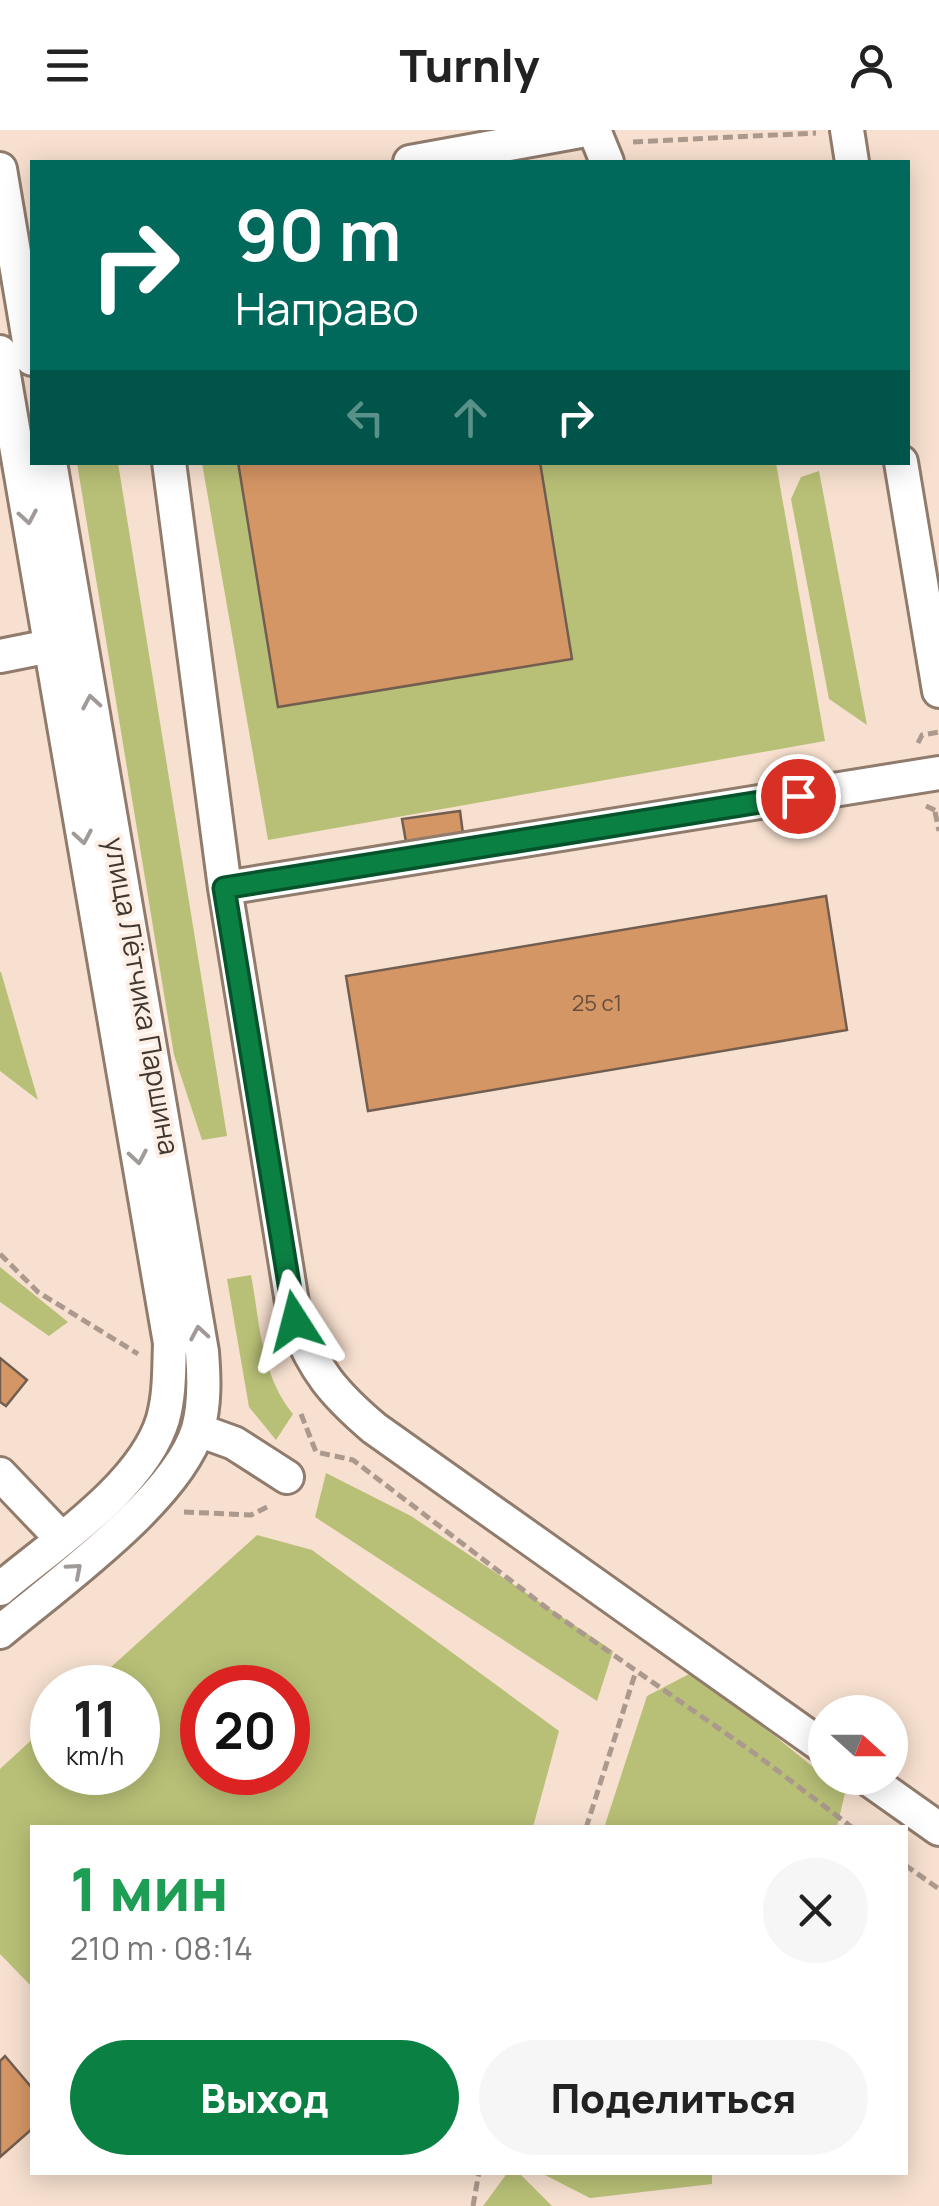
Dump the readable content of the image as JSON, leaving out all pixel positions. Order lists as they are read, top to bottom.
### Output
{
  "streets": {
    "street": ["улица Лётчика Паршина"]
  },
  "house_numbers": ["25 с1"],
  "north": "right",
  "page": {
    "header": "Turnly",
    "turn": ["90 m", "Направо"],
    "speed": "11 km/h",
    "limit": "20",
    "heading": ["1 мин", "210 m · 08:14"],
    "buttons": ["Выход", "Поделиться"]
  }
}
